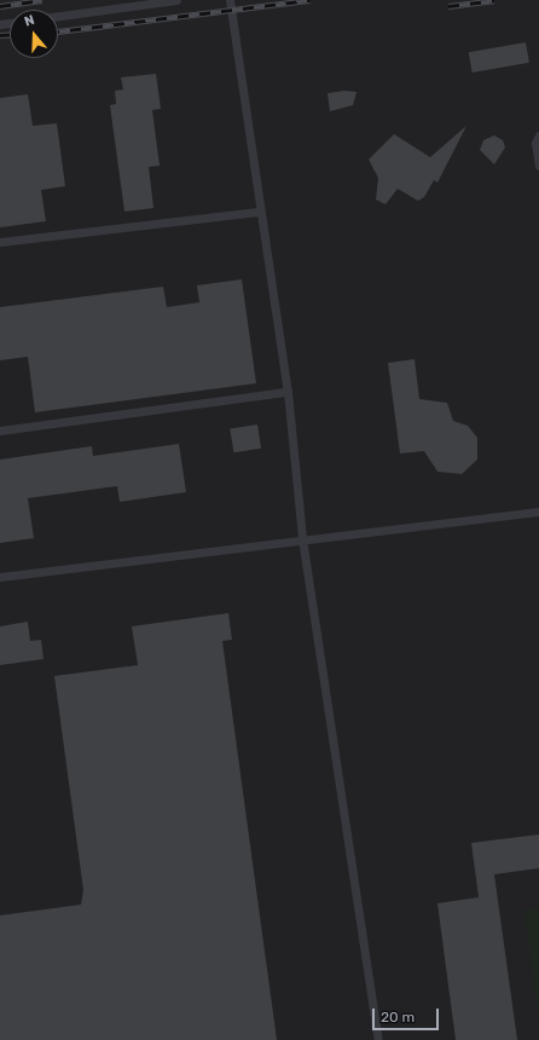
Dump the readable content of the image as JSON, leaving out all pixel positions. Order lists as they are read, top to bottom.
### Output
{
  "scale_bar": "20 m",
  "north": "top"
}
